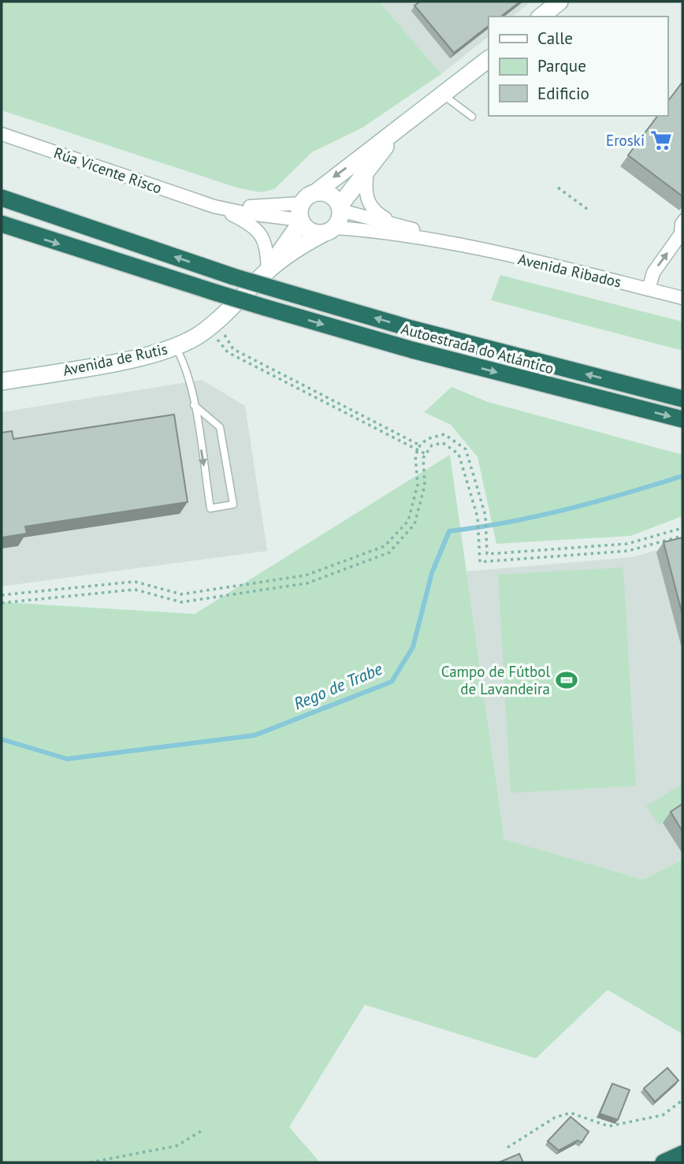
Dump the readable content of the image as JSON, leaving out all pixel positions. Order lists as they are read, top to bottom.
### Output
{
  "streets": {
    "highway": ["Autoestrada do Atlántico"],
    "street": ["Rúa Vicente Risco", "Avenida Ribados", "Avenida de Rutis"]
  },
  "crossings": [
    ["Rúa Vicente Risco", "Avenida Ribados"],
    ["Rúa Vicente Risco", "Avenida de Rutis"],
    ["Avenida Ribados", "Avenida de Rutis"]
  ],
  "water": ["Rego de Trabe"],
  "places": {
    "supermarket": ["Eroski"],
    "sports": ["Campo de Fútbol de Lavandeira"]
  },
  "legend": ["Calle", "Parque", "Edificio"]
}
